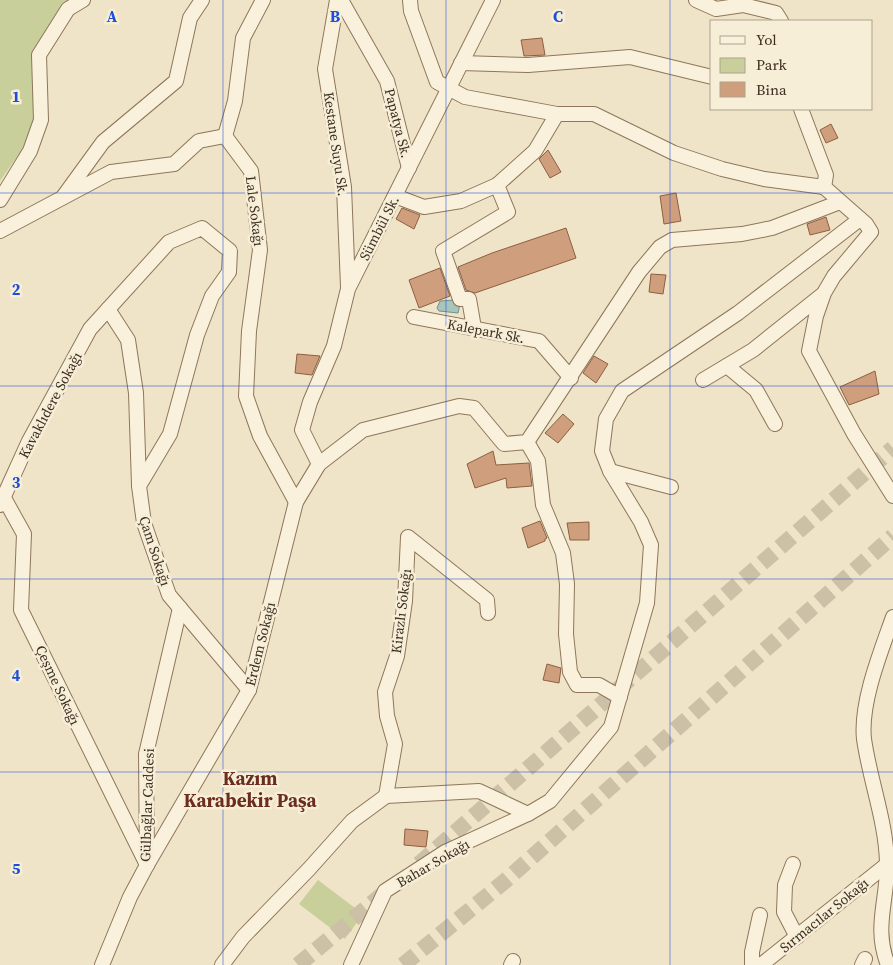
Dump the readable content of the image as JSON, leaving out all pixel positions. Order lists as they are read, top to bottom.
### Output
{
  "streets": {
    "street": [
      "Papatya Sk.",
      "Kestane Suyu Sk.",
      "Lale Sokağı",
      "Sümbül Sk.",
      "Kalepark Sk.",
      "Kavaklıdere Sokağı",
      "Çam Sokağı",
      "Kirazlı Sokağı",
      "Erdem Sokağı",
      "Çeşme Sokağı",
      "Gülbağlar Caddesi",
      "Bahar Sokağı",
      "Sırmacılar Sokağı"
    ]
  },
  "crossings": [
    ["Papatya Sk.", "Sümbül Sk."],
    ["Kestane Suyu Sk.", "Sümbül Sk."],
    ["Lale Sokağı", "Erdem Sokağı"],
    ["Sümbül Sk.", "Erdem Sokağı"],
    ["Kavaklıdere Sokağı", "Çam Sokağı"],
    ["Kavaklıdere Sokağı", "Çeşme Sokağı"],
    ["Çam Sokağı", "Erdem Sokağı"],
    ["Çam Sokağı", "Gülbağlar Caddesi"],
    ["Erdem Sokağı", "Çeşme Sokağı"],
    ["Erdem Sokağı", "Gülbağlar Caddesi"],
    ["Çeşme Sokağı", "Gülbağlar Caddesi"]
  ],
  "districts": ["Kazım Karabekir Paşa"],
  "legend": ["Yol", "Park", "Bina"],
  "grid": {
    "columns": ["A", "B", "C"],
    "rows": [
      "1",
      "2",
      "3",
      "4",
      "5"
    ]
  }
}
